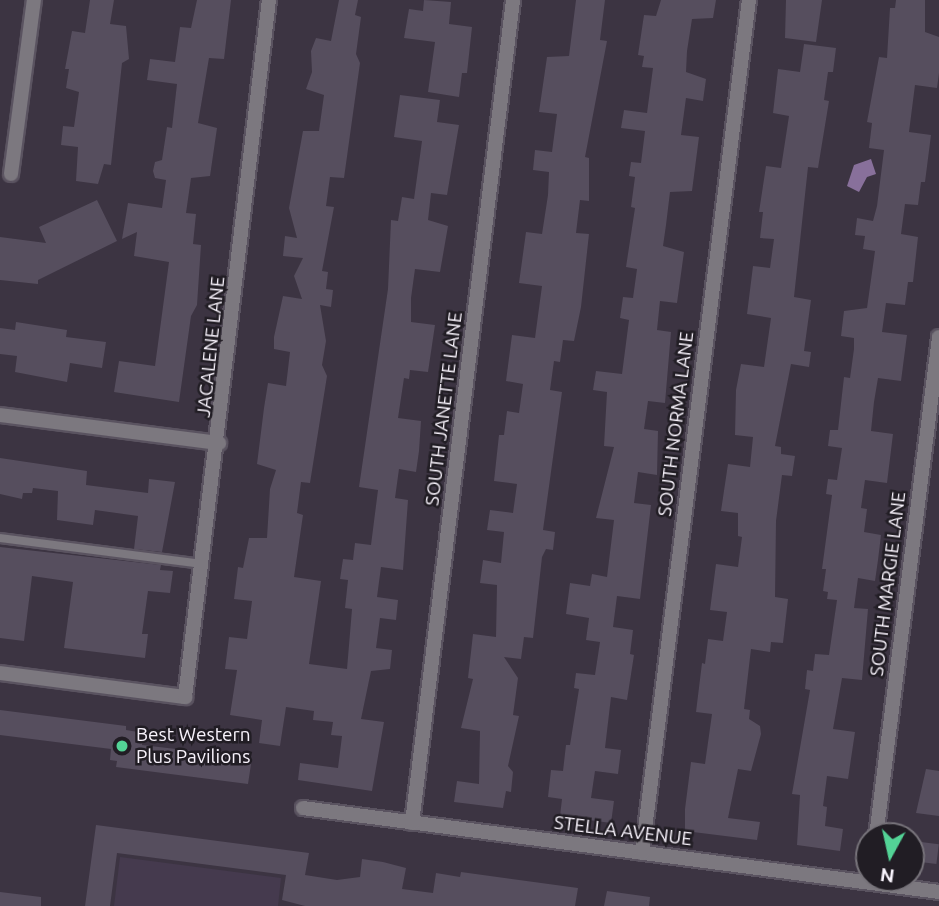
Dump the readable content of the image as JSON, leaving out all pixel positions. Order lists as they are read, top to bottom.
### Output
{
  "streets": {
    "street": [
      "JACALENE LANE",
      "SOUTH JANETTE LANE",
      "SOUTH NORMA LANE",
      "SOUTH MARGIE LANE",
      "STELLA AVENUE"
    ]
  },
  "crossings": [
    ["SOUTH JANETTE LANE", "STELLA AVENUE"],
    ["SOUTH NORMA LANE", "STELLA AVENUE"]
  ],
  "places": ["Best Western Plus Pavilions"],
  "north": "bottom"
}
